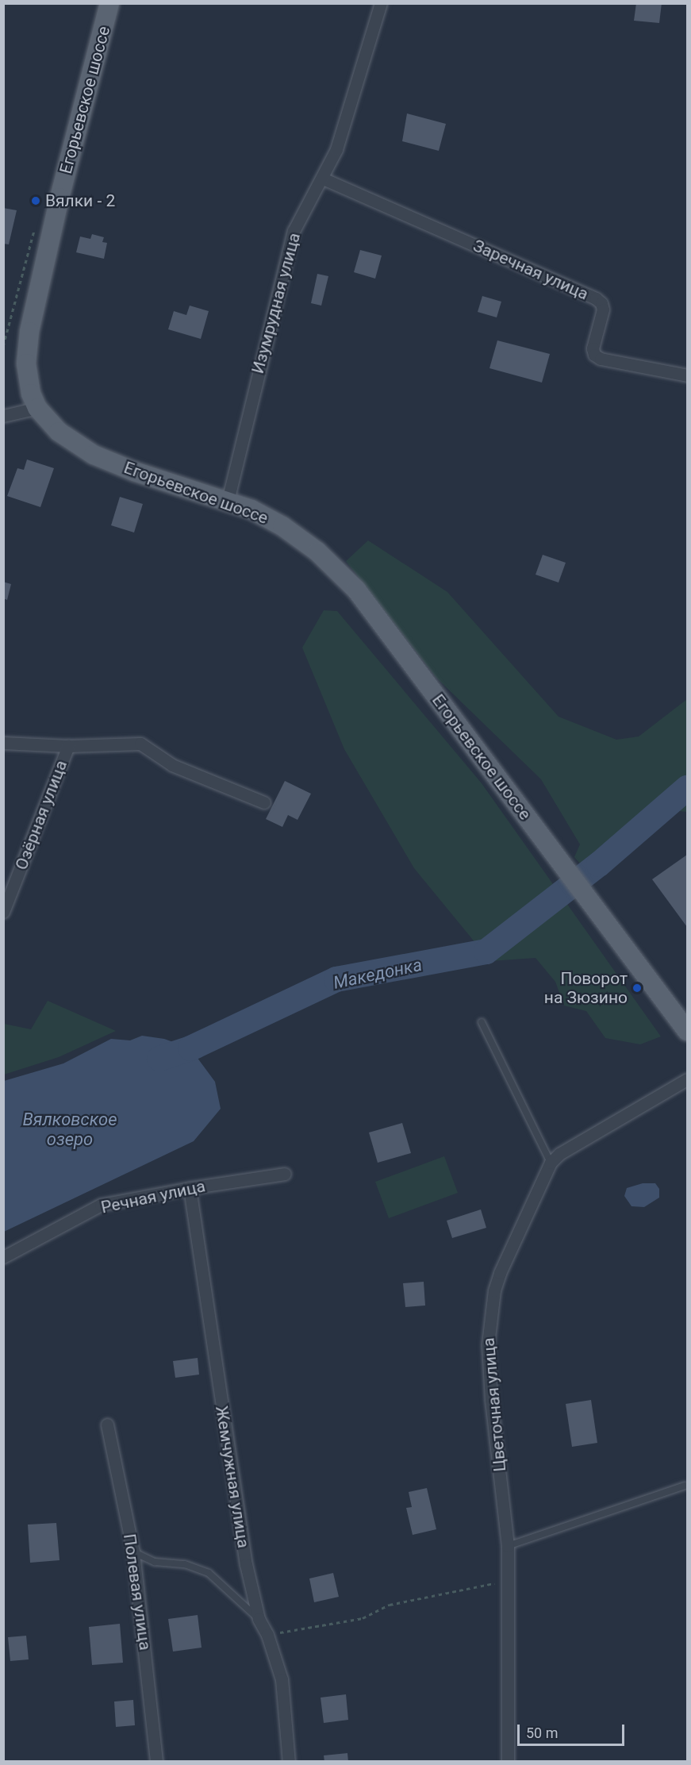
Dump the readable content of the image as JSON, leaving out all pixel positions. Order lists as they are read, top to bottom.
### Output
{
  "streets": {
    "main road": ["Егорьевское шоссе"],
    "street": [
      "Заречная улица",
      "Изумрудная улица",
      "Озёрная улица",
      "Речная улица",
      "Цветочная улица",
      "Жемчужная улица",
      "Полевая улица"
    ]
  },
  "crossings": [
    ["Егорьевское шоссе", "Изумрудная улица"],
    ["Заречная улица", "Изумрудная улица"],
    ["Речная улица", "Жемчужная улица"]
  ],
  "water": ["Македонка", "Вялковское озеро"],
  "places": ["Вялки - 2", "Поворот на Зюзино"],
  "scale_bar": "50 m"
}
